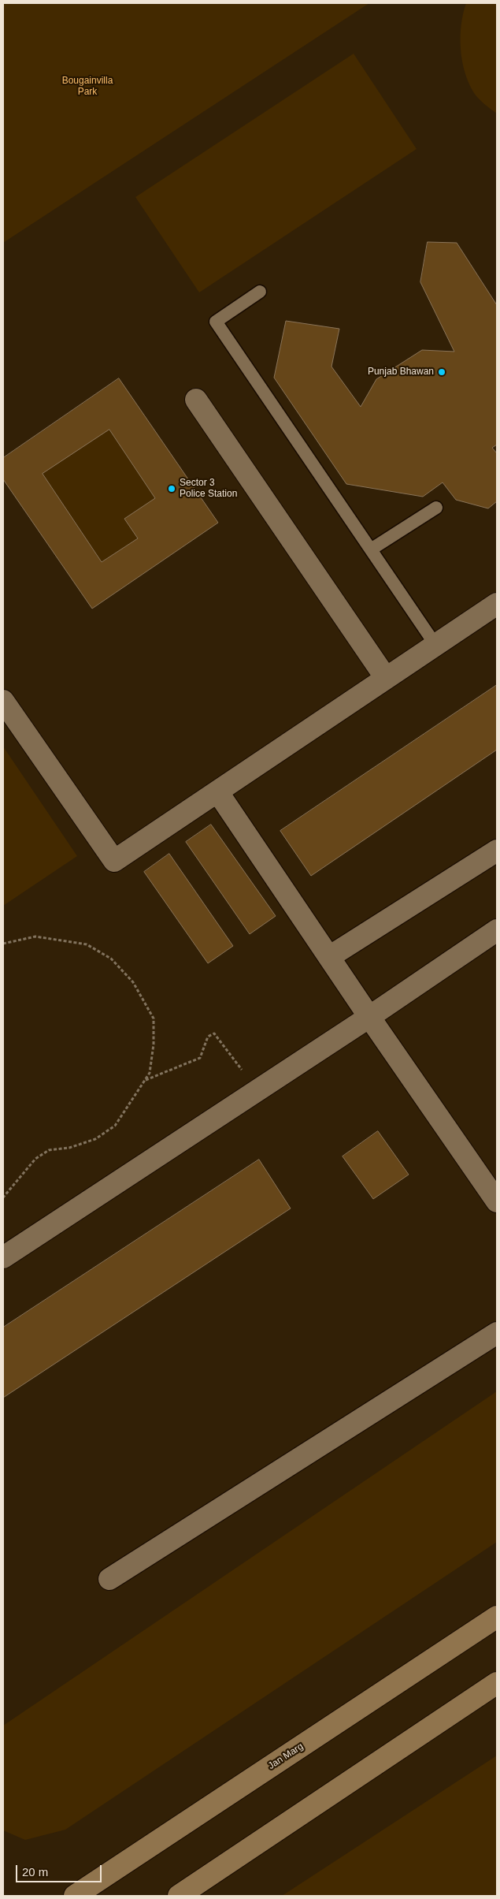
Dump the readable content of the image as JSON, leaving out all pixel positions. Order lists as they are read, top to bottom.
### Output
{
  "streets": {
    "main road": ["Jan Marg"]
  },
  "parks": ["Bougainvilla Park"],
  "places": ["Punjab Bhawan", "Sector 3 Police Station"],
  "scale_bar": "20 m"
}
